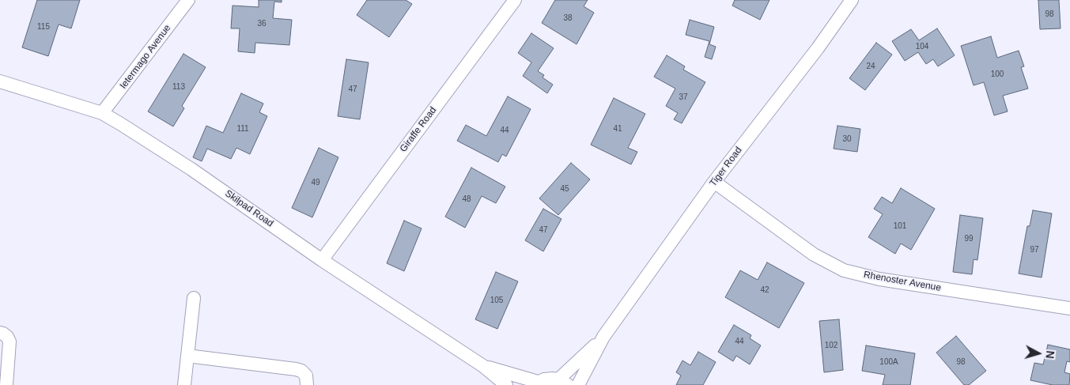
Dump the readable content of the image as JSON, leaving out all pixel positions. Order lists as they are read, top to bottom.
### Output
{
  "streets": {
    "street": [
      "Ietermago Avenue",
      "Giraffe Road",
      "Tiger Road",
      "Skilpad Road",
      "Rhenoster Avenue"
    ]
  },
  "crossings": [
    ["Ietermago Avenue", "Skilpad Road"],
    ["Giraffe Road", "Skilpad Road"],
    ["Tiger Road", "Rhenoster Avenue"]
  ],
  "house_numbers": [
    "98",
    "38",
    "36",
    "115",
    "104",
    "24",
    "100",
    "113",
    "47",
    "37",
    "111",
    "41",
    "44",
    "30",
    "49",
    "45",
    "48",
    "101",
    "47",
    "99",
    "97",
    "42",
    "105",
    "44",
    "102",
    "100A",
    "98"
  ],
  "north": "right"
}
